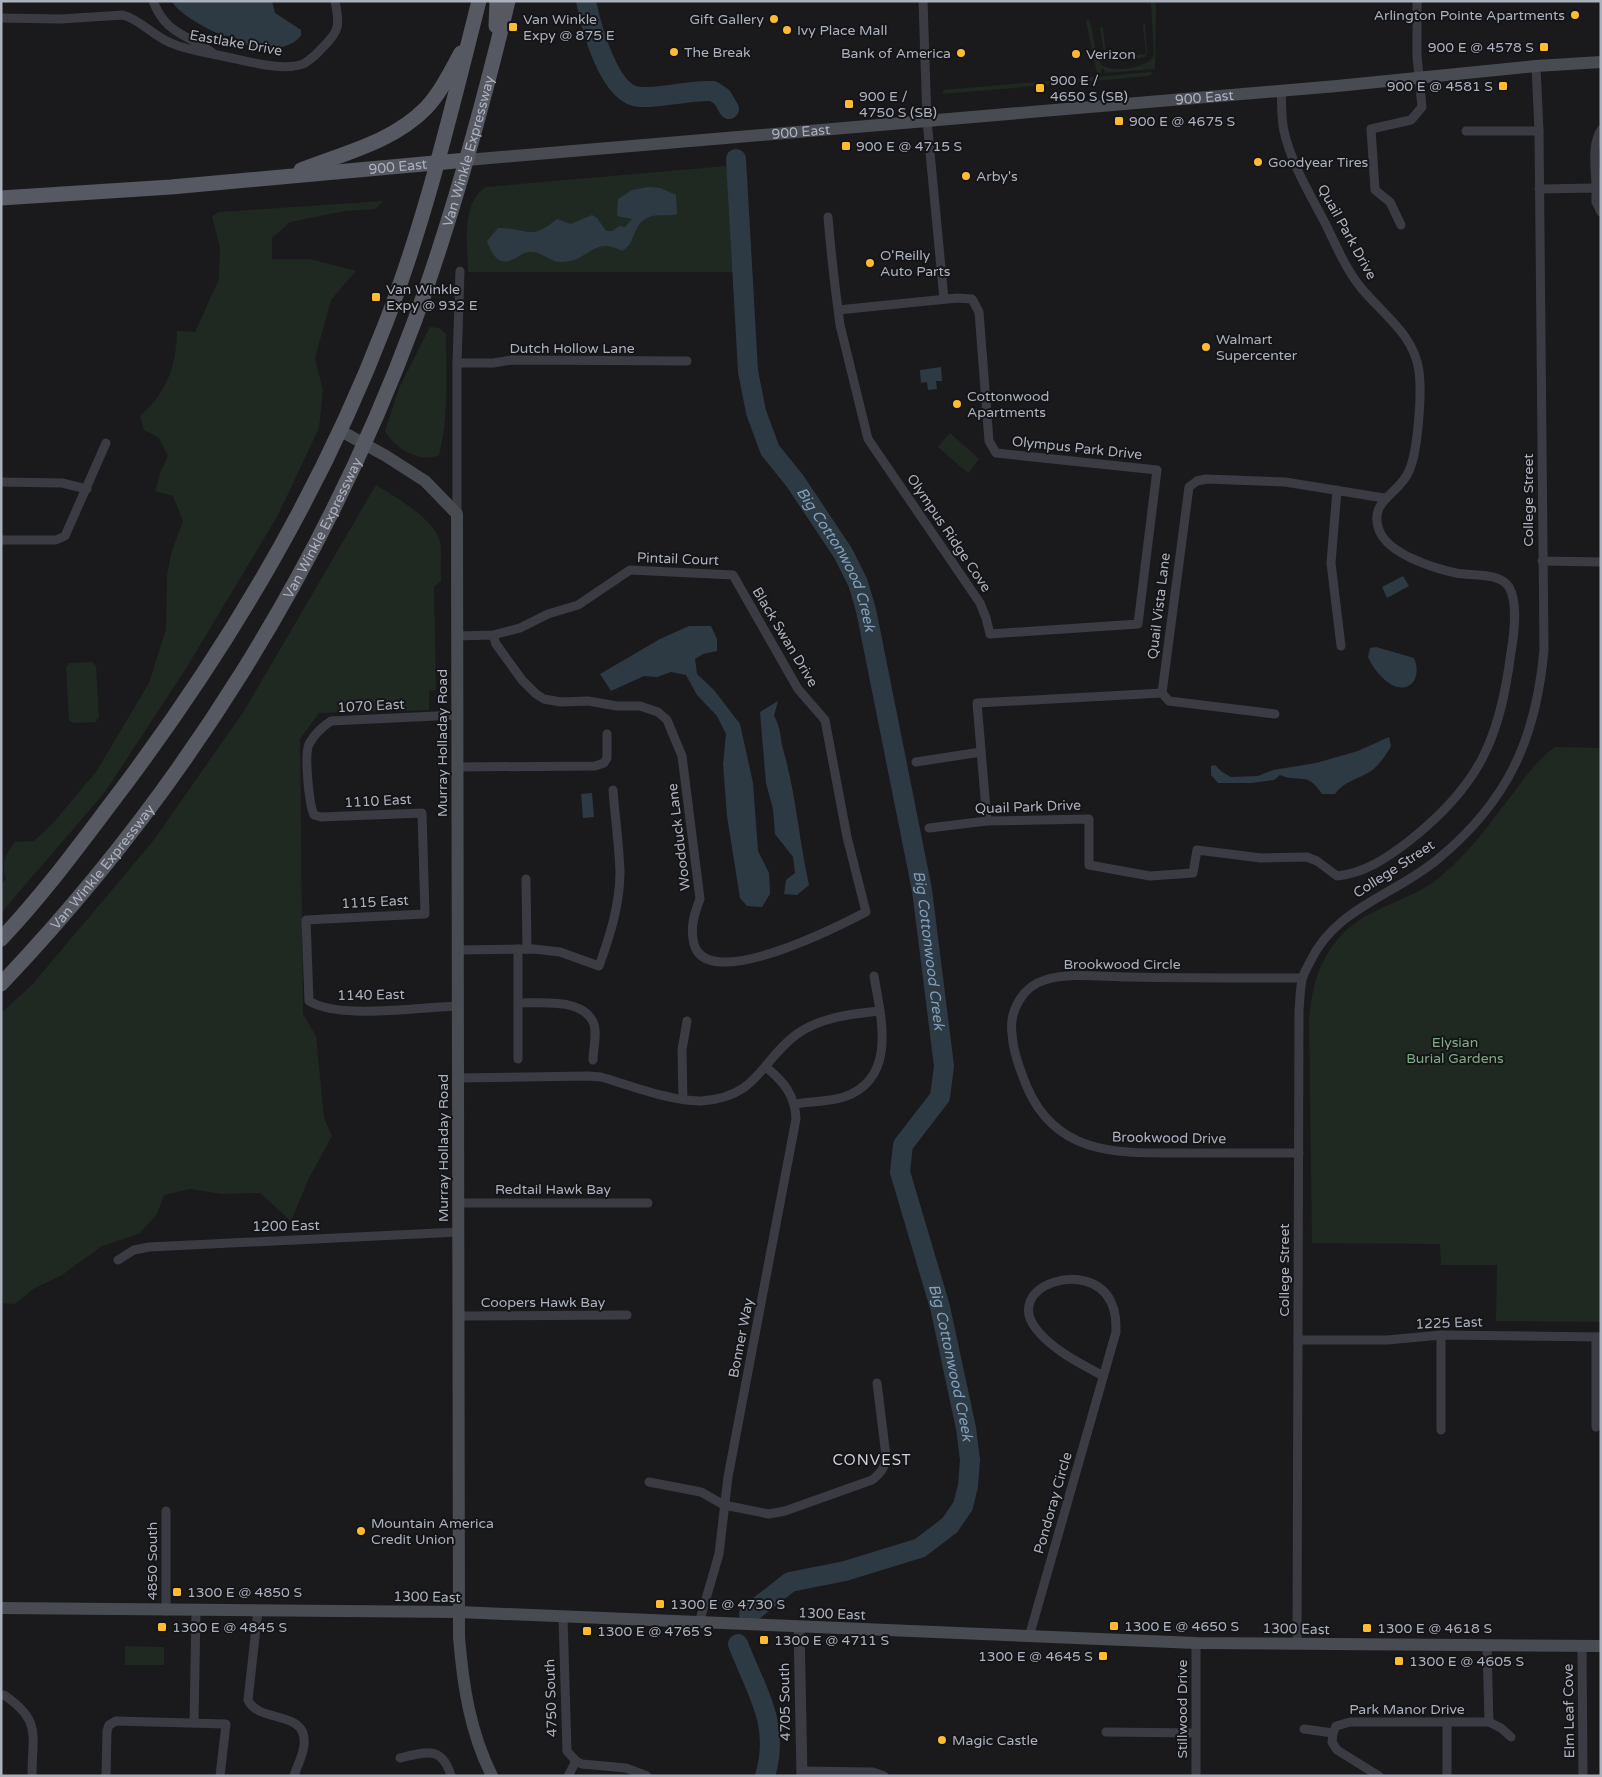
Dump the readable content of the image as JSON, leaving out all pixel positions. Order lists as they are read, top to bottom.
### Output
{
  "streets": {
    "main road": [
      "900 East",
      "Van Winkle Expressway",
      "Murray Holladay Road",
      "1300 East"
    ],
    "street": [
      "Eastlake Drive",
      "Quail Park Drive",
      "Dutch Hollow Lane",
      "Olympus Park Drive",
      "College Street",
      "Olympus Ridge Cove",
      "Pintail Court",
      "Quail Vista Lane",
      "Black Swan Drive",
      "1070 East",
      "1110 East",
      "Woodduck Lane",
      "1115 East",
      "Brookwood Circle",
      "1140 East",
      "Brookwood Drive",
      "Redtail Hawk Bay",
      "1200 East",
      "Coopers Hawk Bay",
      "1225 East",
      "Bonner Way",
      "Pondoray Circle",
      "4850 South",
      "4750 South",
      "4705 South",
      "Stillwood Drive",
      "Park Manor Drive",
      "Elm Leaf Cove"
    ]
  },
  "crossings": [
    ["900 East", "Van Winkle Expressway"],
    ["900 East", "Quail Park Drive"],
    ["900 East", "College Street"],
    ["Quail Park Drive", "Quail Vista Lane"],
    ["Dutch Hollow Lane", "Murray Holladay Road"],
    ["Olympus Park Drive", "Olympus Ridge Cove"],
    ["College Street", "Brookwood Circle"],
    ["College Street", "Brookwood Drive"],
    ["College Street", "1225 East"],
    ["College Street", "1300 East"],
    ["Pintail Court", "Black Swan Drive"],
    ["Pintail Court", "Murray Holladay Road"],
    ["Pintail Court", "Woodduck Lane"],
    ["Black Swan Drive", "Woodduck Lane"],
    ["1070 East", "Murray Holladay Road"],
    ["1070 East", "1110 East"],
    ["Murray Holladay Road", "1140 East"],
    ["Murray Holladay Road", "Redtail Hawk Bay"],
    ["Murray Holladay Road", "1200 East"],
    ["Murray Holladay Road", "Coopers Hawk Bay"],
    ["Murray Holladay Road", "1300 East"],
    ["1110 East", "1115 East"],
    ["1115 East", "1140 East"],
    ["Brookwood Circle", "Brookwood Drive"],
    ["Bonner Way", "1300 East"],
    ["Pondoray Circle", "1300 East"],
    ["4850 South", "1300 East"],
    ["1300 East", "4750 South"],
    ["1300 East", "4705 South"],
    ["1300 East", "Stillwood Drive"],
    ["1300 East", "Elm Leaf Cove"]
  ],
  "districts": ["CONVEST"],
  "water": ["Big Cottonwood Creek"],
  "parks": ["Elysian Burial Gardens"],
  "places": {
    "other": [
      "Arlington Pointe Apartments",
      "Gift Gallery",
      "Ivy Place Mall",
      "The Break",
      "Bank of America",
      "Verizon",
      "Goodyear Tires",
      "Arby's",
      "O'Reilly Auto Parts",
      "Walmart Supercenter",
      "Cottonwood Apartments",
      "Mountain America Credit Union",
      "Magic Castle"
    ],
    "transit": [
      "Van Winkle Expy @ 875 E",
      "900 E @ 4578 S",
      "900 E @ 4581 S",
      "900 E / 4650 S (SB)",
      "900 E / 4750 S (SB)",
      "900 E @ 4675 S",
      "900 E @ 4715 S",
      "Van Winkle Expy @ 932 E",
      "1300 E @ 4850 S",
      "1300 E @ 4730 S",
      "1300 E @ 4650 S",
      "1300 E @ 4845 S",
      "1300 E @ 4618 S",
      "1300 E @ 4765 S",
      "1300 E @ 4711 S",
      "1300 E @ 4645 S",
      "1300 E @ 4605 S"
    ]
  }
}
